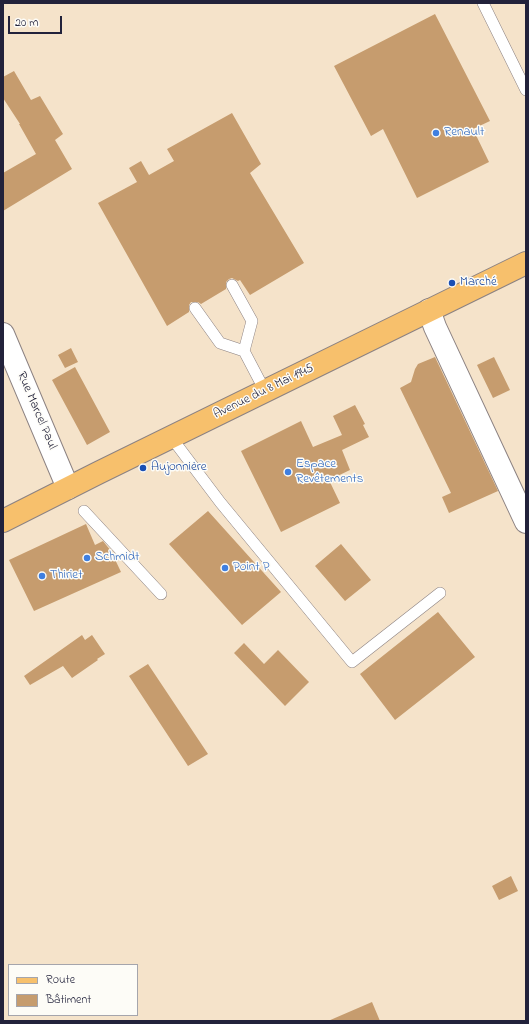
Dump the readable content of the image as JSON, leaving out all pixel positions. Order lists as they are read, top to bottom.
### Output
{
  "streets": {
    "main road": ["Avenue du 8 Mai 1945"],
    "street": ["Rue Marcel Paul"]
  },
  "crossings": [
    ["Avenue du 8 Mai 1945", "Rue Marcel Paul"]
  ],
  "places": [
    "Renault",
    "Marché",
    "Aujonnière",
    "Espace Revêtements",
    "Schmidt",
    "Point P",
    "Thiriet"
  ],
  "legend": ["Route", "Bâtiment"],
  "scale_bar": "20 m"
}
